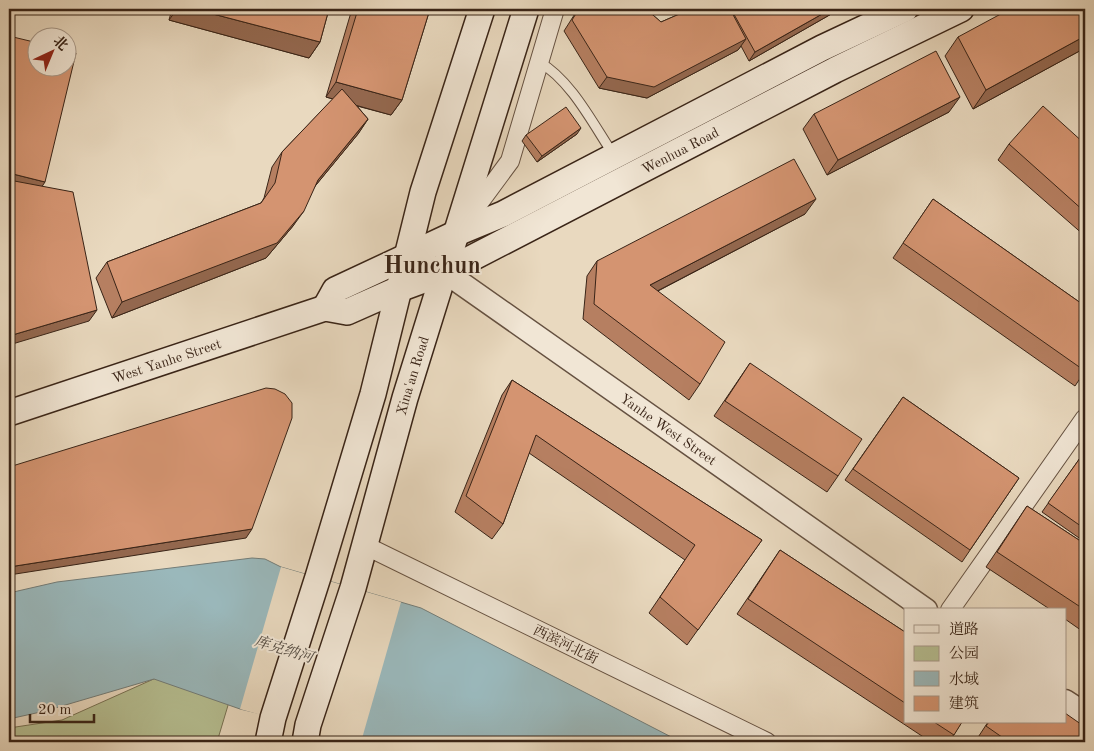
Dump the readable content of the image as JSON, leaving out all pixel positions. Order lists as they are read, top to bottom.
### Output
{
  "streets": {
    "main road": ["Wenhua Road", "West Yanhe Street", "Xina'an Road"],
    "street": ["Yanhe West Street", "西滨河北街"]
  },
  "crossings": [
    ["Wenhua Road", "West Yanhe Street"],
    ["Wenhua Road", "Xina'an Road"],
    ["Wenhua Road", "Yanhe West Street"],
    ["Xina'an Road", "Yanhe West Street"],
    ["Xina'an Road", "西滨河北街"]
  ],
  "districts": ["Hunchun"],
  "water": ["库克纳河"],
  "legend": [
    "道路",
    "公园",
    "水域",
    "建筑"
  ],
  "scale_bar": "20 m",
  "north": "top right"
}
